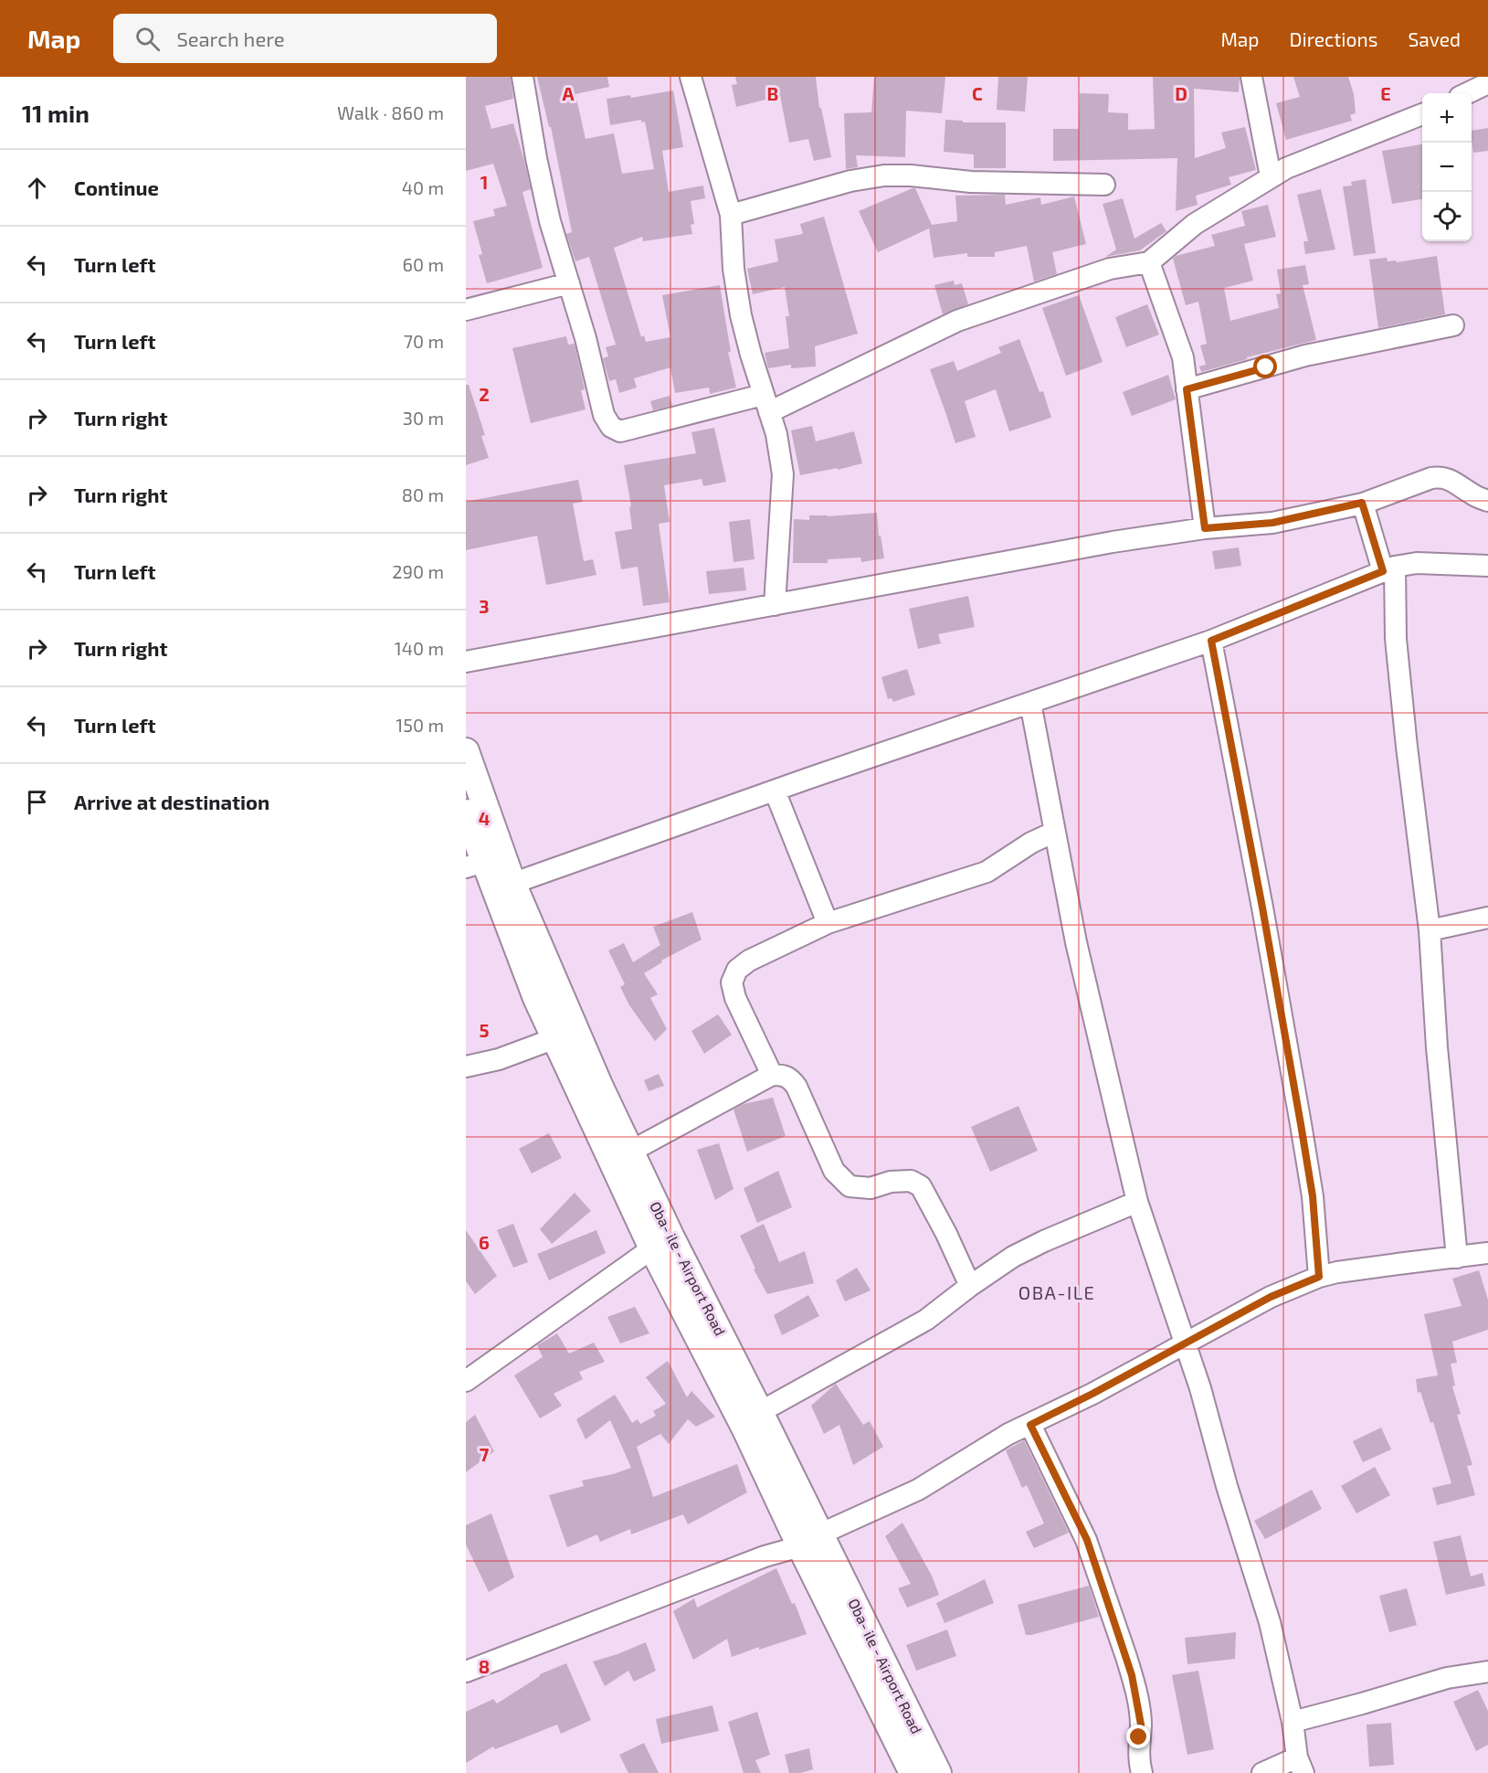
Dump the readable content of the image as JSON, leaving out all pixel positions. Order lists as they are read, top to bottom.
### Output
{
  "streets": {
    "main road": ["Oba- ile - Airport Road"]
  },
  "districts": ["OBA-ILE"],
  "page": {
    "header": "Map",
    "search": "Search here",
    "nav": ["Map", "Directions", "Saved"],
    "heading": ["11 min", "Walk · 860 m"],
    "map_buttons": ["+", "−"],
    "list": [
      ["Continue", "40 m"],
      ["Turn left", "60 m"],
      ["Turn left", "70 m"],
      ["Turn right", "30 m"],
      ["Turn right", "80 m"],
      ["Turn left", "290 m"],
      ["Turn right", "140 m"],
      ["Turn left", "150 m"],
      "Arrive at destination"
    ]
  },
  "grid": {
    "columns": [
      "A",
      "B",
      "C",
      "D",
      "E"
    ],
    "rows": [
      "1",
      "2",
      "3",
      "4",
      "5",
      "6",
      "7",
      "8"
    ]
  }
}
